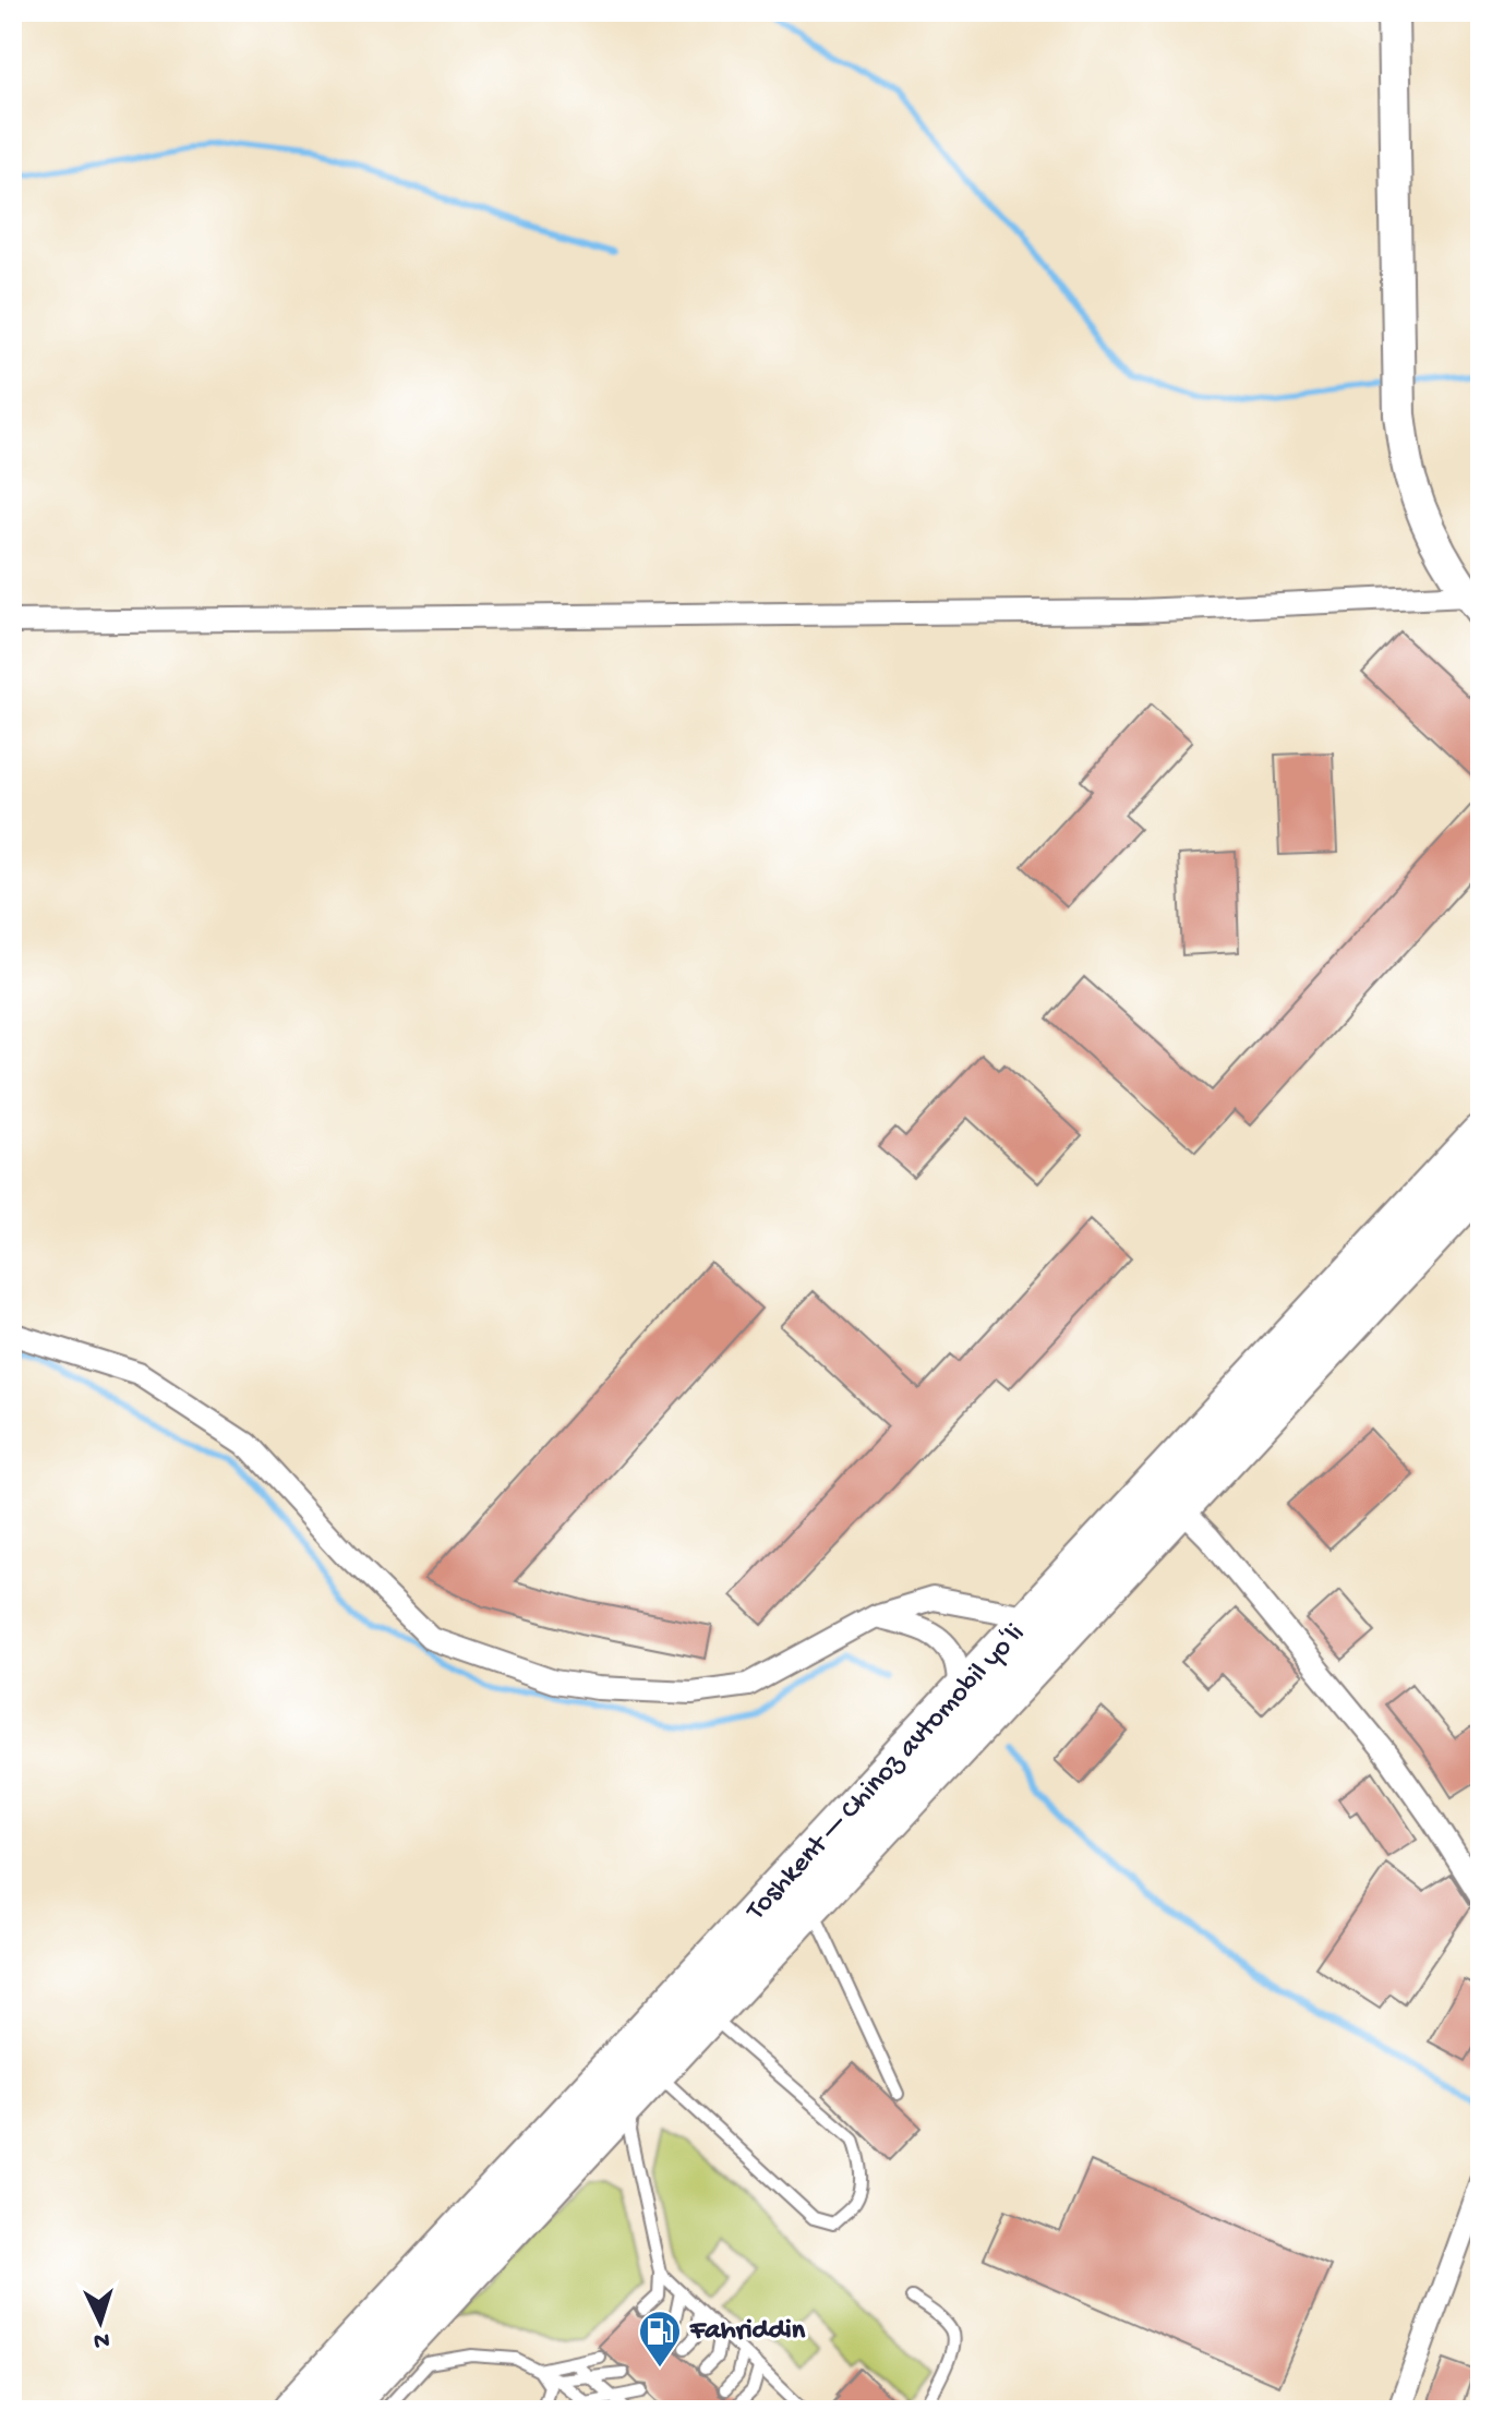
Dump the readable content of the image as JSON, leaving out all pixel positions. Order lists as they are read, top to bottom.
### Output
{
  "streets": {
    "highway": ["Toshkent — Chinoz avtomobil yoʻli"]
  },
  "places": {
    "fuel station": ["Fahriddin"]
  },
  "north": "bottom"
}
